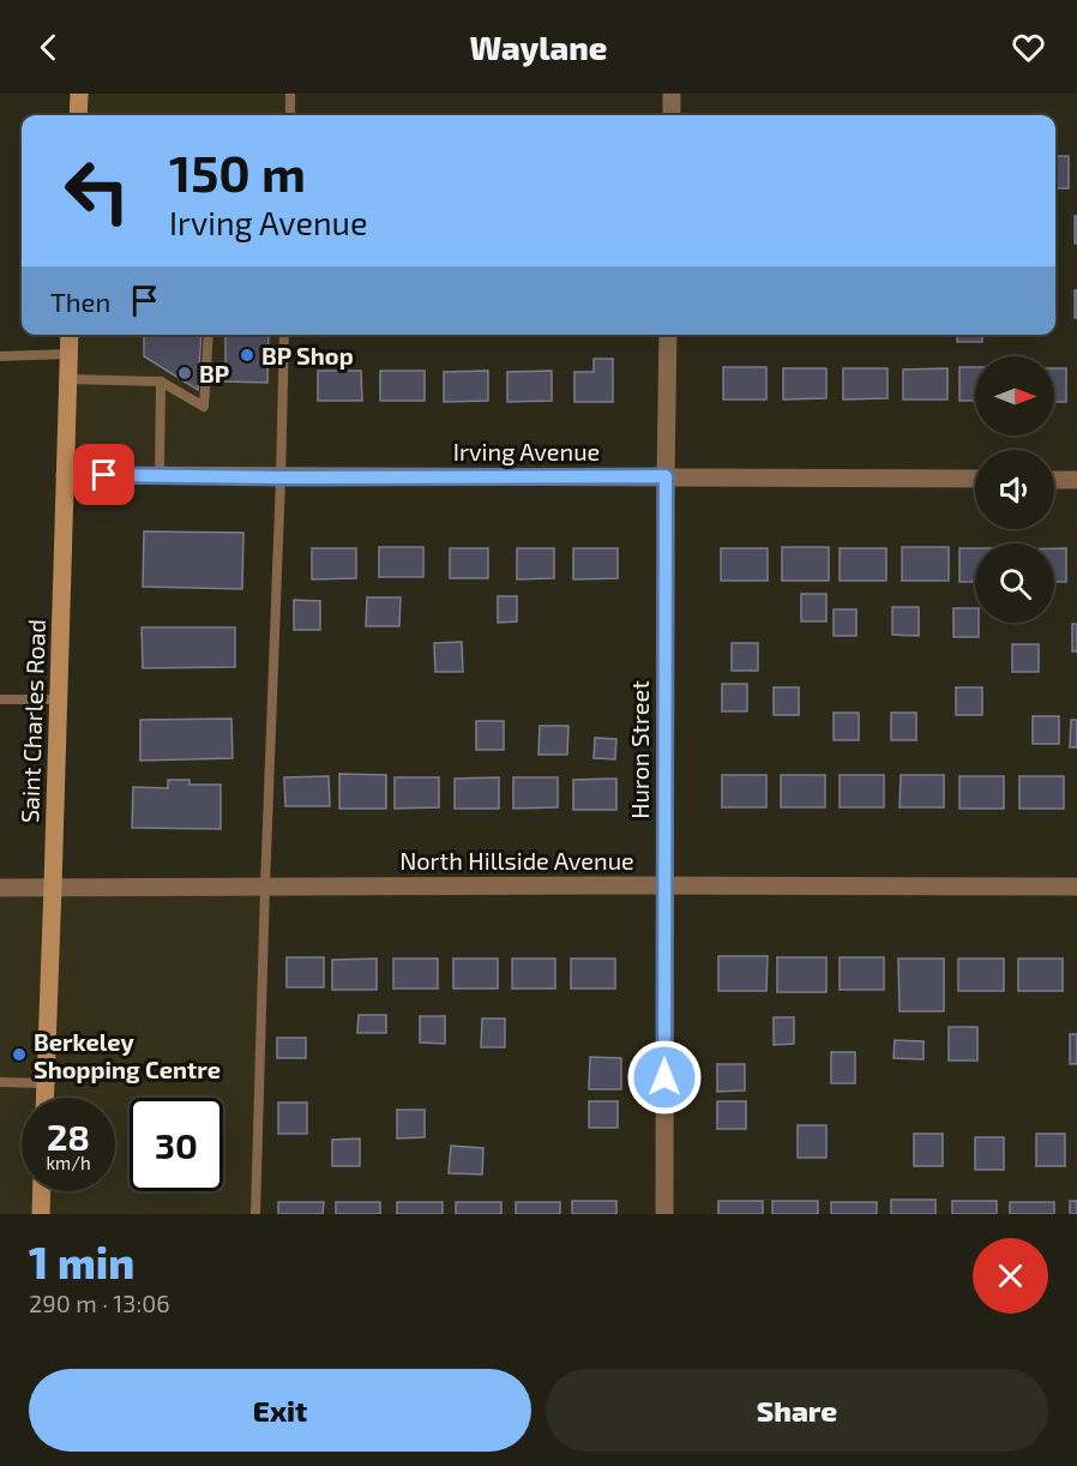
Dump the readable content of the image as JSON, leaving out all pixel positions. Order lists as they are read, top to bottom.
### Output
{
  "streets": {
    "main road": ["Saint Charles Road"],
    "street": ["Irving Avenue", "Huron Street", "North Hillside Avenue"]
  },
  "crossings": [
    ["Irving Avenue", "Saint Charles Road"],
    ["Irving Avenue", "Huron Street"],
    ["Saint Charles Road", "North Hillside Avenue"],
    ["Huron Street", "North Hillside Avenue"]
  ],
  "places": ["BP Shop", "BP", "Berkeley Shopping Centre"],
  "north": "right",
  "page": {
    "header": "Waylane",
    "turn": ["150 m", "Irving Avenue"],
    "then": "Then",
    "speed": "28 km/h",
    "limit": "30",
    "heading": ["1 min", "290 m · 13:06"],
    "buttons": ["Exit", "Share"]
  }
}
